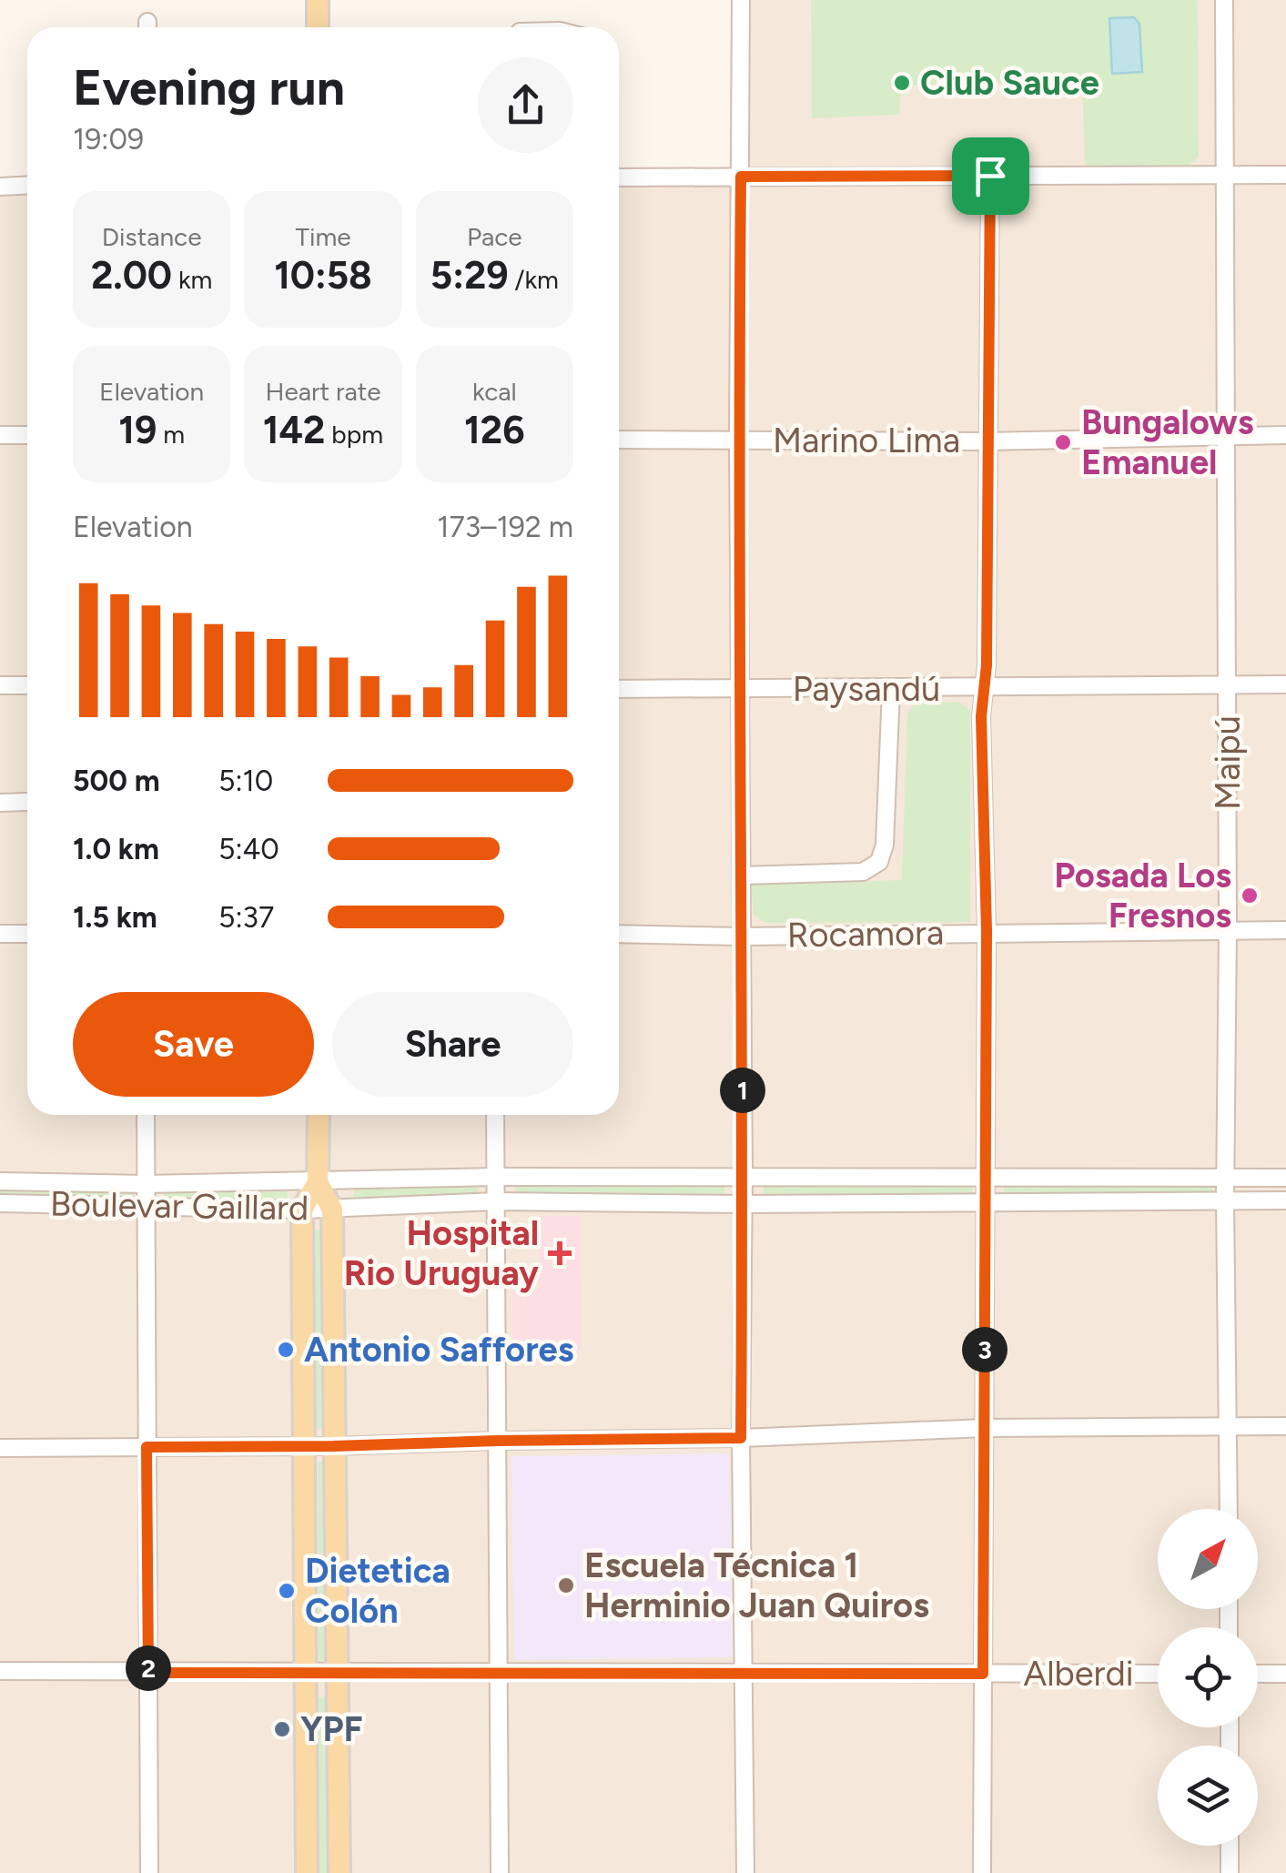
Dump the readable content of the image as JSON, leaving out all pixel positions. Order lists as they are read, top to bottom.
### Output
{
  "streets": {
    "street": [
      "Marino Lima",
      "Paysandú",
      "Maipú",
      "Rocamora",
      "Boulevar Gaillard",
      "Alberdi"
    ]
  },
  "crossings": [
    ["Marino Lima", "Maipú"],
    ["Paysandú", "Maipú"],
    ["Maipú", "Rocamora"],
    ["Maipú", "Boulevar Gaillard"]
  ],
  "places": {
    "other": [
      "Club Sauce",
      "Bungalows Emanuel",
      "Posada Los Fresnos",
      "Antonio Saffores",
      "Escuela Técnica 1 Herminio Juan Quiros",
      "Dietetica Colón",
      "YPF"
    ],
    "health": ["Hospital Rio Uruguay"]
  },
  "north": "top right",
  "page": {
    "heading": ["Evening run", "19:09"],
    "stats": [
      ["Distance", "2.00 km"],
      ["Time", "10:58"],
      ["Pace", "5:29 /km"],
      ["Elevation", "19 m"],
      ["Heart rate", "142 bpm"],
      ["kcal", "126"]
    ],
    "chart": ["Elevation", "173–192 m"],
    "list": [
      {
        "name": "500 m",
        "note": "5:10"
      },
      {
        "name": "1.0 km",
        "note": "5:40"
      },
      {
        "name": "1.5 km",
        "note": "5:37"
      }
    ],
    "buttons": ["Save", "Share"],
    "pins": ["1", "3", "2"]
  }
}
